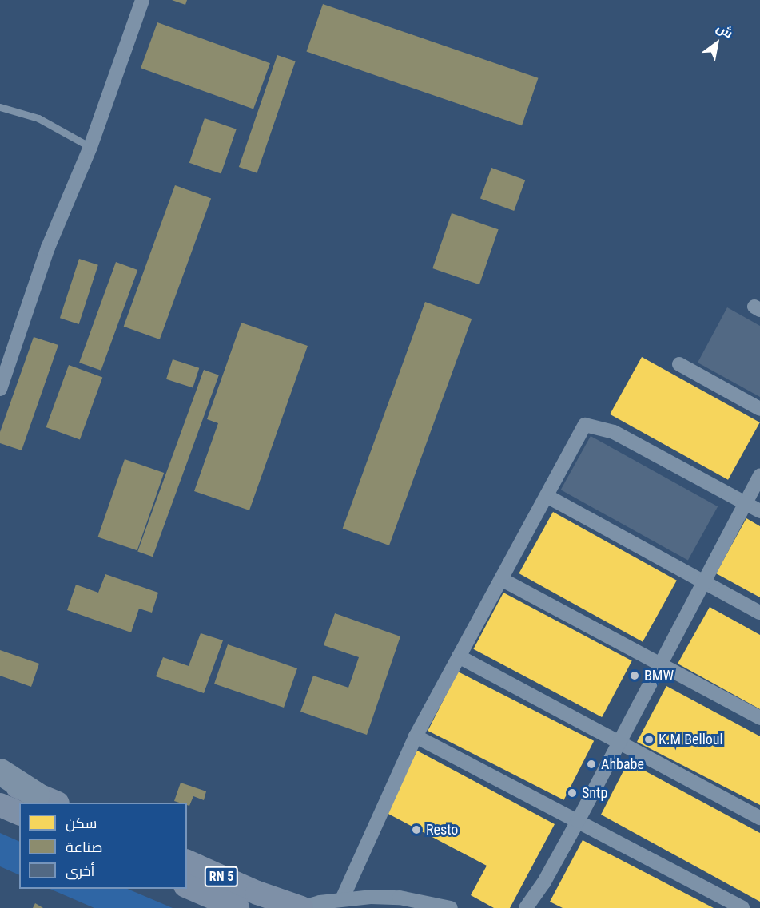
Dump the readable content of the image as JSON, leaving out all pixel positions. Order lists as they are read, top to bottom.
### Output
{
  "streets": {
    "highway": ["RN 5"]
  },
  "places": [
    "BMW",
    "K.M Belloul",
    "Ahbabe",
    "Sntp",
    "Resto"
  ],
  "legend": ["سكن", "صناعة", "أخرى"],
  "north": "top right"
}
